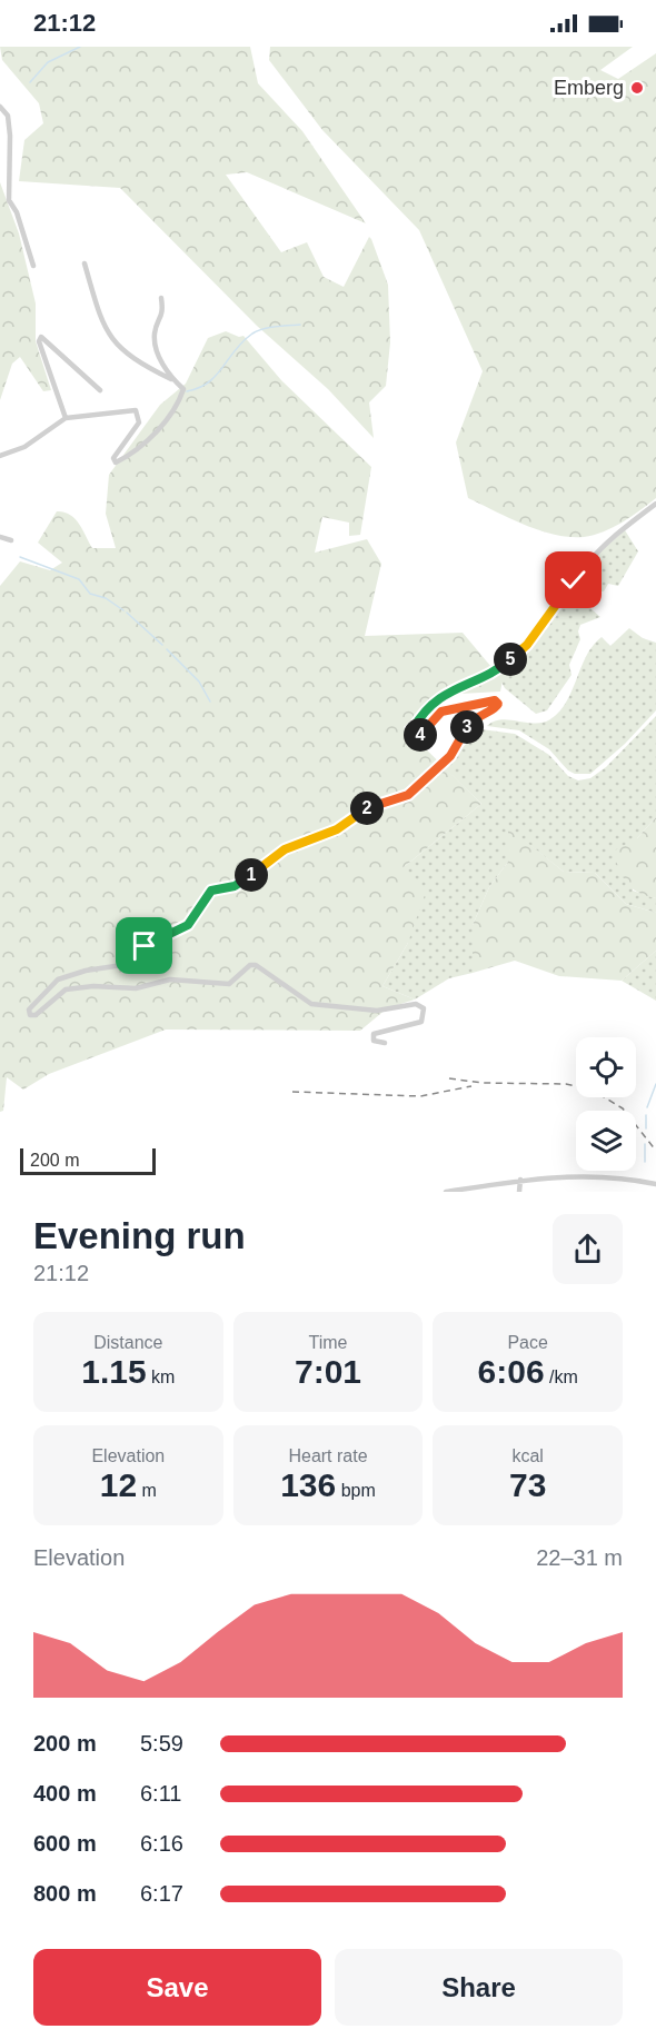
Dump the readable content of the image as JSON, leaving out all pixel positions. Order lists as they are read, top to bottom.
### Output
{
  "places": ["Emberg"],
  "scale_bar": "200 m",
  "page": {
    "status": "21:12",
    "pins": [
      "5",
      "3",
      "4",
      "2",
      "1"
    ],
    "scale": "200 m",
    "heading": ["Evening run", "21:12"],
    "stats": [
      ["Distance", "1.15 km"],
      ["Time", "7:01"],
      ["Pace", "6:06 /km"],
      ["Elevation", "12 m"],
      ["Heart rate", "136 bpm"],
      ["kcal", "73"]
    ],
    "chart": ["Elevation", "22–31 m"],
    "list": [
      {
        "name": "200 m",
        "note": "5:59"
      },
      {
        "name": "400 m",
        "note": "6:11"
      },
      {
        "name": "600 m",
        "note": "6:16"
      },
      {
        "name": "800 m",
        "note": "6:17"
      }
    ],
    "buttons": ["Save", "Share"]
  }
}
